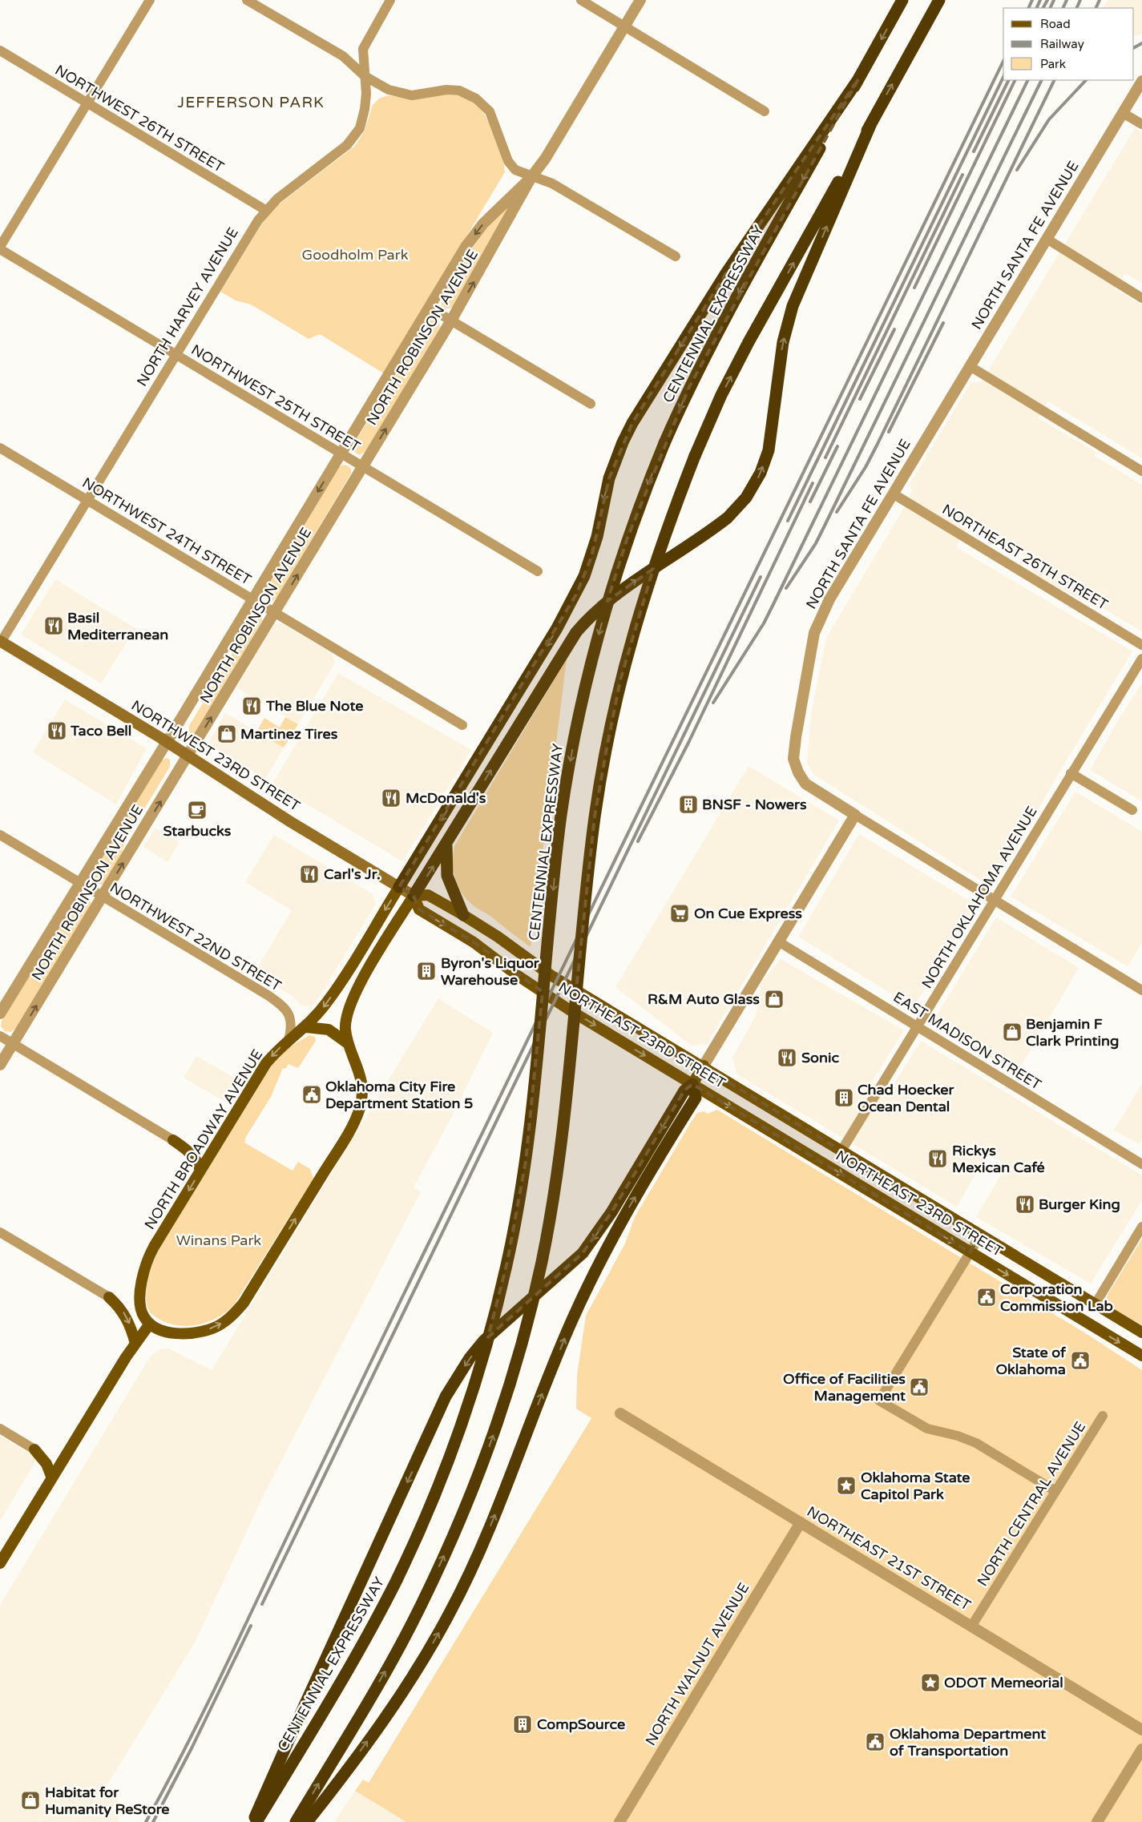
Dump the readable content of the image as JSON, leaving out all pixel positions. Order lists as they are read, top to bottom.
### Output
{
  "streets": {
    "highway": ["CENTENNIAL EXPRESSWAY"],
    "main road": ["NORTHWEST 23RD STREET", "NORTHEAST 23RD STREET", "NORTH BROADWAY AVENUE"],
    "street": [
      "NORTHWEST 26TH STREET",
      "NORTH SANTA FE AVENUE",
      "NORTH HARVEY AVENUE",
      "NORTH ROBINSON AVENUE",
      "NORTHWEST 25TH STREET",
      "NORTHWEST 24TH STREET",
      "NORTHEAST 26TH STREET",
      "NORTH OKLAHOMA AVENUE",
      "NORTHWEST 22ND STREET",
      "EAST MADISON STREET",
      "NORTH CENTRAL AVENUE",
      "NORTHEAST 21ST STREET",
      "NORTH WALNUT AVENUE"
    ]
  },
  "crossings": [
    ["NORTHWEST 26TH STREET", "NORTH HARVEY AVENUE"],
    ["NORTH SANTA FE AVENUE", "NORTHEAST 26TH STREET"],
    ["NORTH HARVEY AVENUE", "NORTHWEST 25TH STREET"],
    ["NORTH HARVEY AVENUE", "NORTHWEST 24TH STREET"],
    ["NORTH HARVEY AVENUE", "NORTHWEST 23RD STREET"],
    ["NORTH ROBINSON AVENUE", "NORTHWEST 25TH STREET"],
    ["NORTH ROBINSON AVENUE", "NORTHWEST 24TH STREET"],
    ["NORTH ROBINSON AVENUE", "NORTHWEST 23RD STREET"],
    ["NORTH ROBINSON AVENUE", "NORTHWEST 22ND STREET"],
    ["NORTHWEST 23RD STREET", "NORTHEAST 23RD STREET"],
    ["NORTHWEST 23RD STREET", "NORTH BROADWAY AVENUE"],
    ["NORTH OKLAHOMA AVENUE", "NORTHEAST 23RD STREET"],
    ["NORTH OKLAHOMA AVENUE", "EAST MADISON STREET"],
    ["NORTHWEST 22ND STREET", "NORTH BROADWAY AVENUE"],
    ["NORTH CENTRAL AVENUE", "NORTHEAST 21ST STREET"],
    ["NORTHEAST 21ST STREET", "NORTH WALNUT AVENUE"]
  ],
  "districts": ["JEFFERSON PARK"],
  "parks": ["Goodholm Park", "Winans Park"],
  "places": {
    "restaurant": [
      "Basil Mediterranean",
      "The Blue Note",
      "Taco Bell",
      "McDonald's",
      "Carl's Jr.",
      "Sonic",
      "Rickys Mexican Café",
      "Burger King"
    ],
    "shop": [
      "Martinez Tires",
      "R&M Auto Glass",
      "Benjamin F Clark Printing",
      "Habitat for Humanity ReStore"
    ],
    "building": [
      "BNSF - Nowers",
      "Byron's Liquor Warehouse",
      "Chad Hoecker Ocean Dental",
      "CompSource"
    ],
    "cafe": ["Starbucks"],
    "supermarket": ["On Cue Express"],
    "public building": [
      "Oklahoma City Fire Department Station 5",
      "Corporation Commission Lab",
      "State of Oklahoma",
      "Office of Facilities Management",
      "Oklahoma Department of Transportation"
    ],
    "place": ["Oklahoma State Capitol Park", "ODOT Memeorial"]
  },
  "legend": ["Road", "Railway", "Park"]
}
